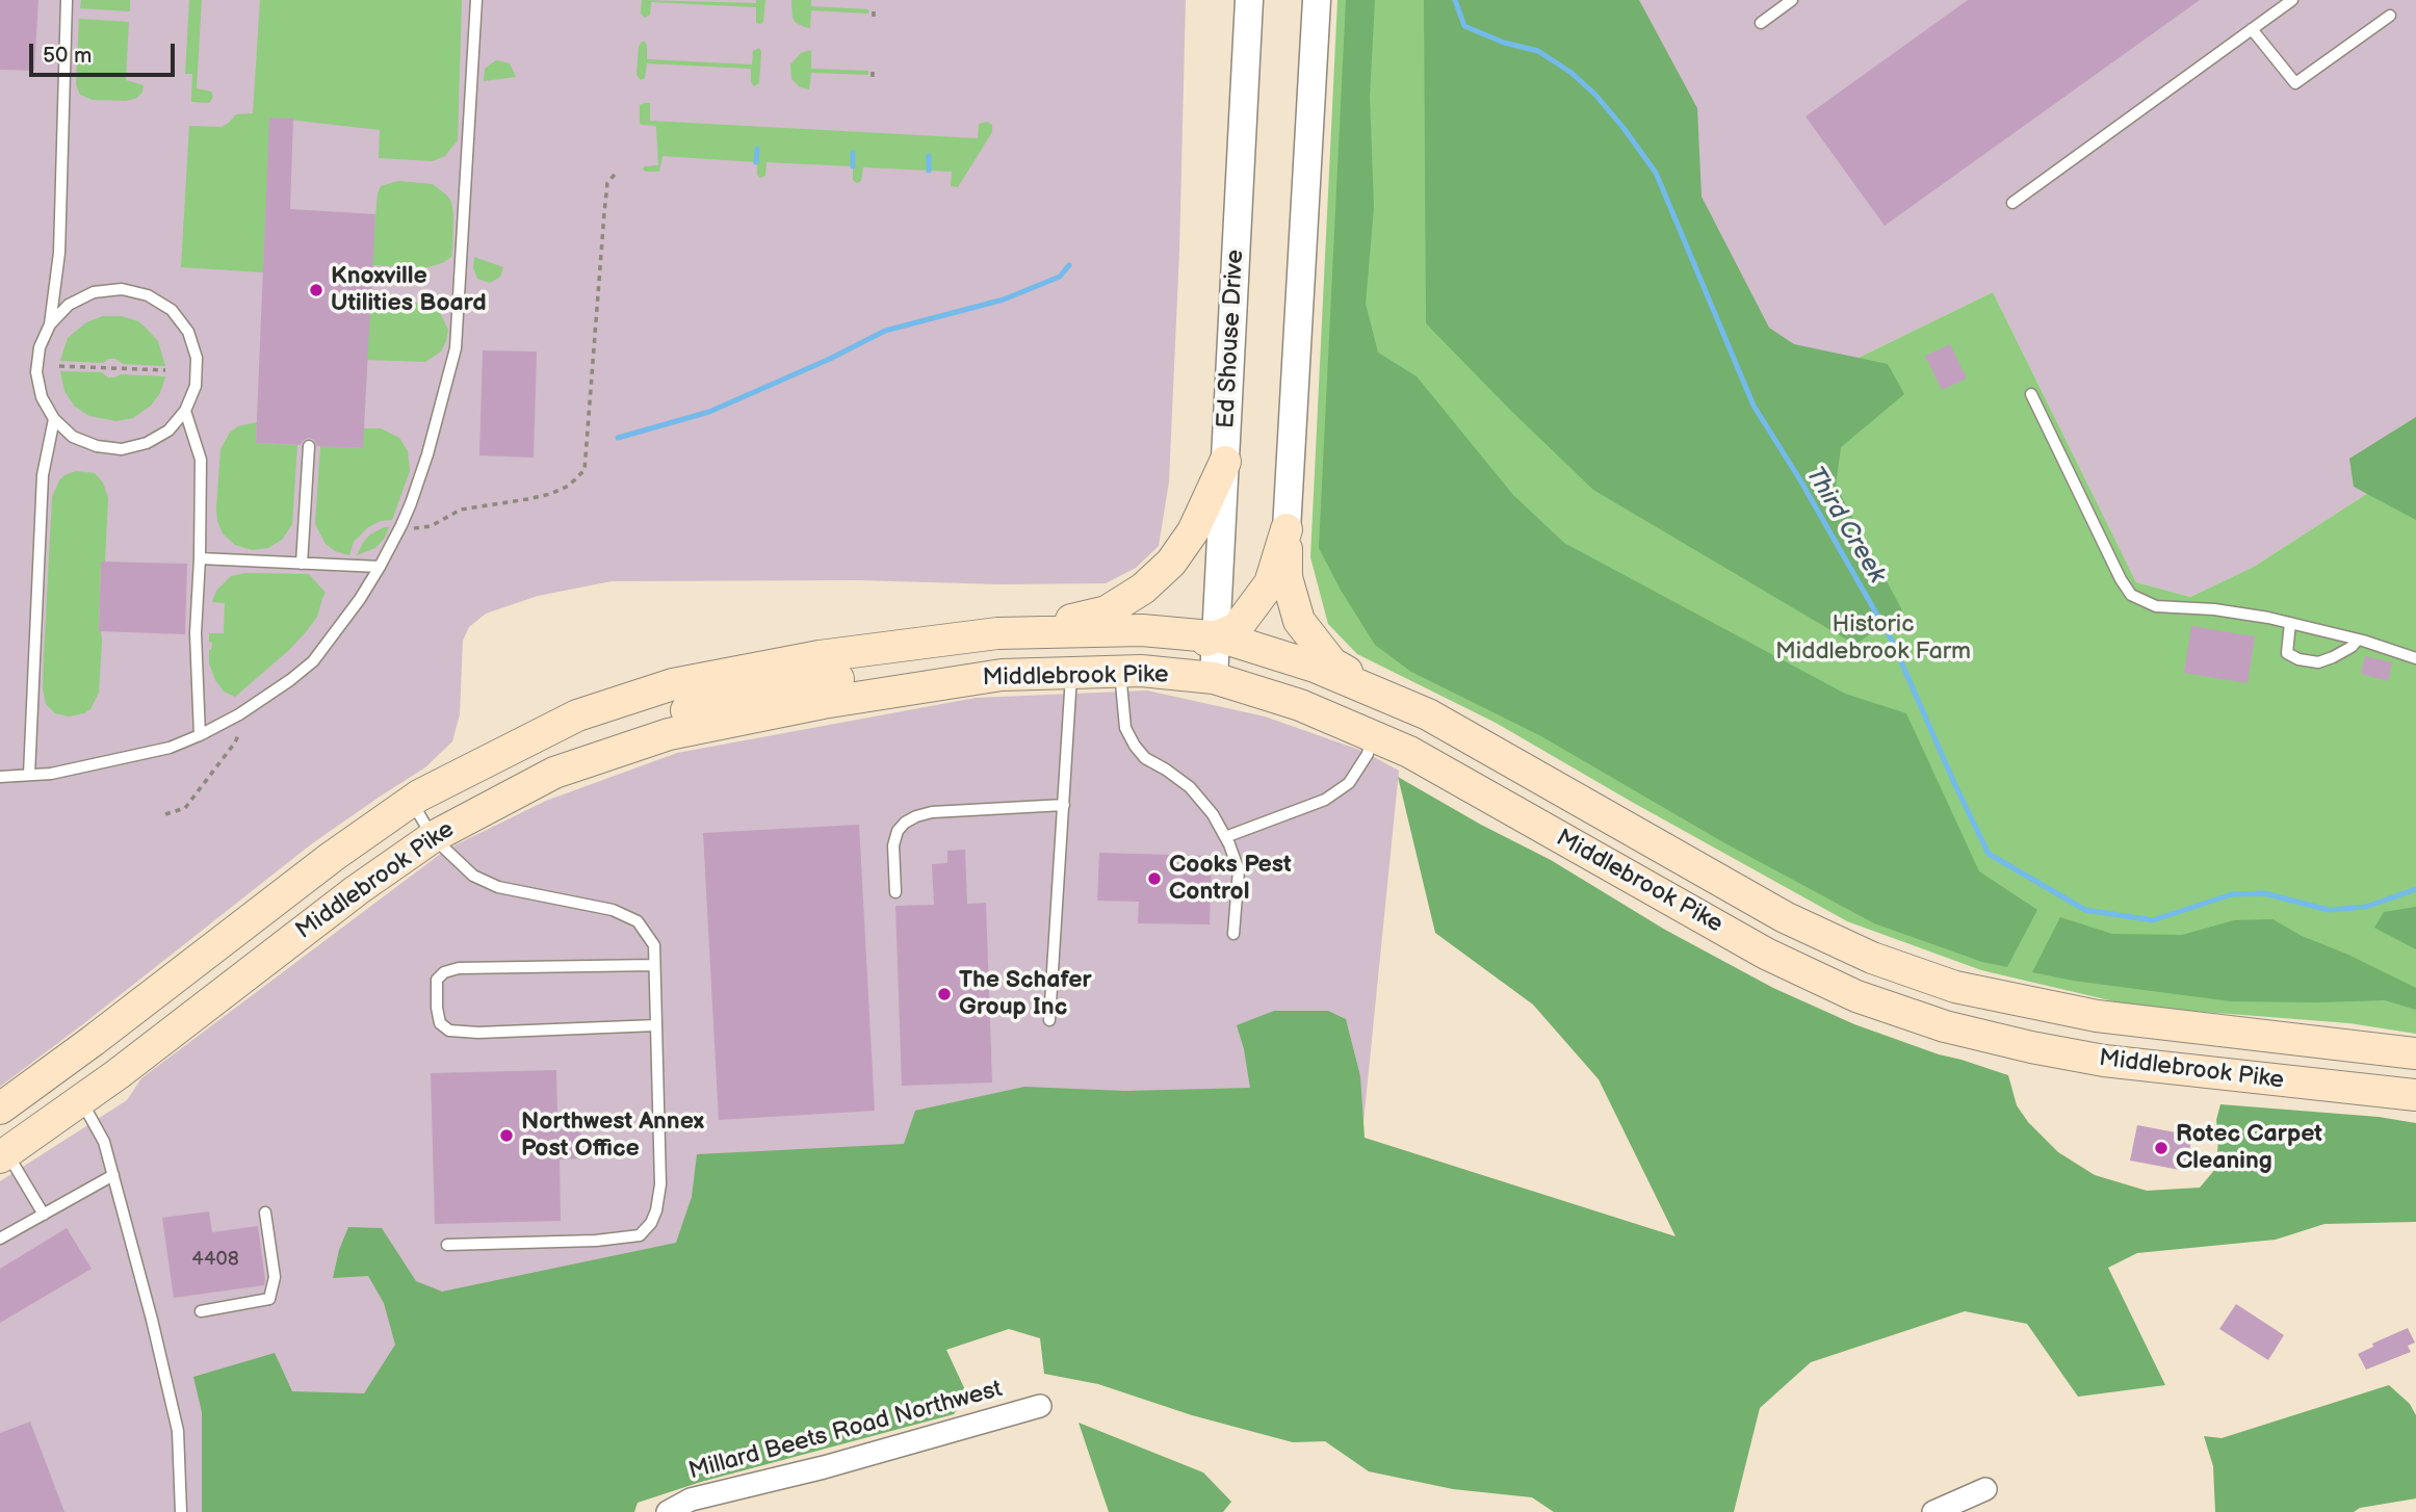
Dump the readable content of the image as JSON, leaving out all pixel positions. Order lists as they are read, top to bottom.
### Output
{
  "streets": {
    "main road": ["Middlebrook Pike"],
    "street": ["Ed Shouse Drive", "Millard Beets Road Northwest"]
  },
  "crossings": [
    ["Ed Shouse Drive", "Middlebrook Pike"]
  ],
  "water": ["Third Creek"],
  "parks": ["Historic Middlebrook Farm"],
  "places": [
    "Knoxville Utilities Board",
    "Cooks Pest Control",
    "The Schafer Group Inc",
    "Northwest Annex Post Office",
    "Rotec Carpet Cleaning"
  ],
  "house_numbers": ["4408"],
  "scale_bar": "50 m"
}
